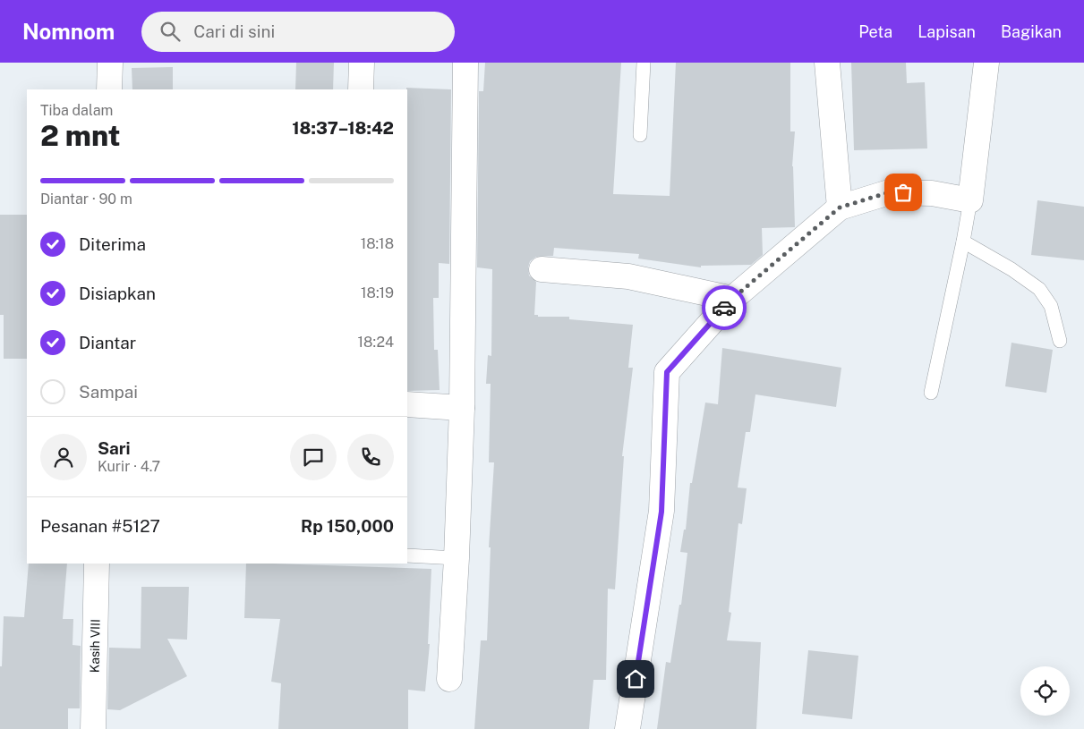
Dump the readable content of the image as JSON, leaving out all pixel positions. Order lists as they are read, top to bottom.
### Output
{
  "streets": {
    "street": ["Kasih VIII"]
  },
  "page": {
    "header": "Nomnom",
    "search": "Cari di sini",
    "nav": ["Peta", "Lapisan", "Bagikan"],
    "heading": ["2 mnt", "Tiba dalam", "18:37–18:42"],
    "panel": [
      "Sari",
      "Kurir · 4.7",
      "Pesanan #5127",
      "Rp 150,000"
    ],
    "bar": "Diantar · 90 m",
    "list": [
      ["Diterima", "18:18"],
      ["Disiapkan", "18:19"],
      ["Diantar", "18:24"],
      "Sampai"
    ]
  }
}
